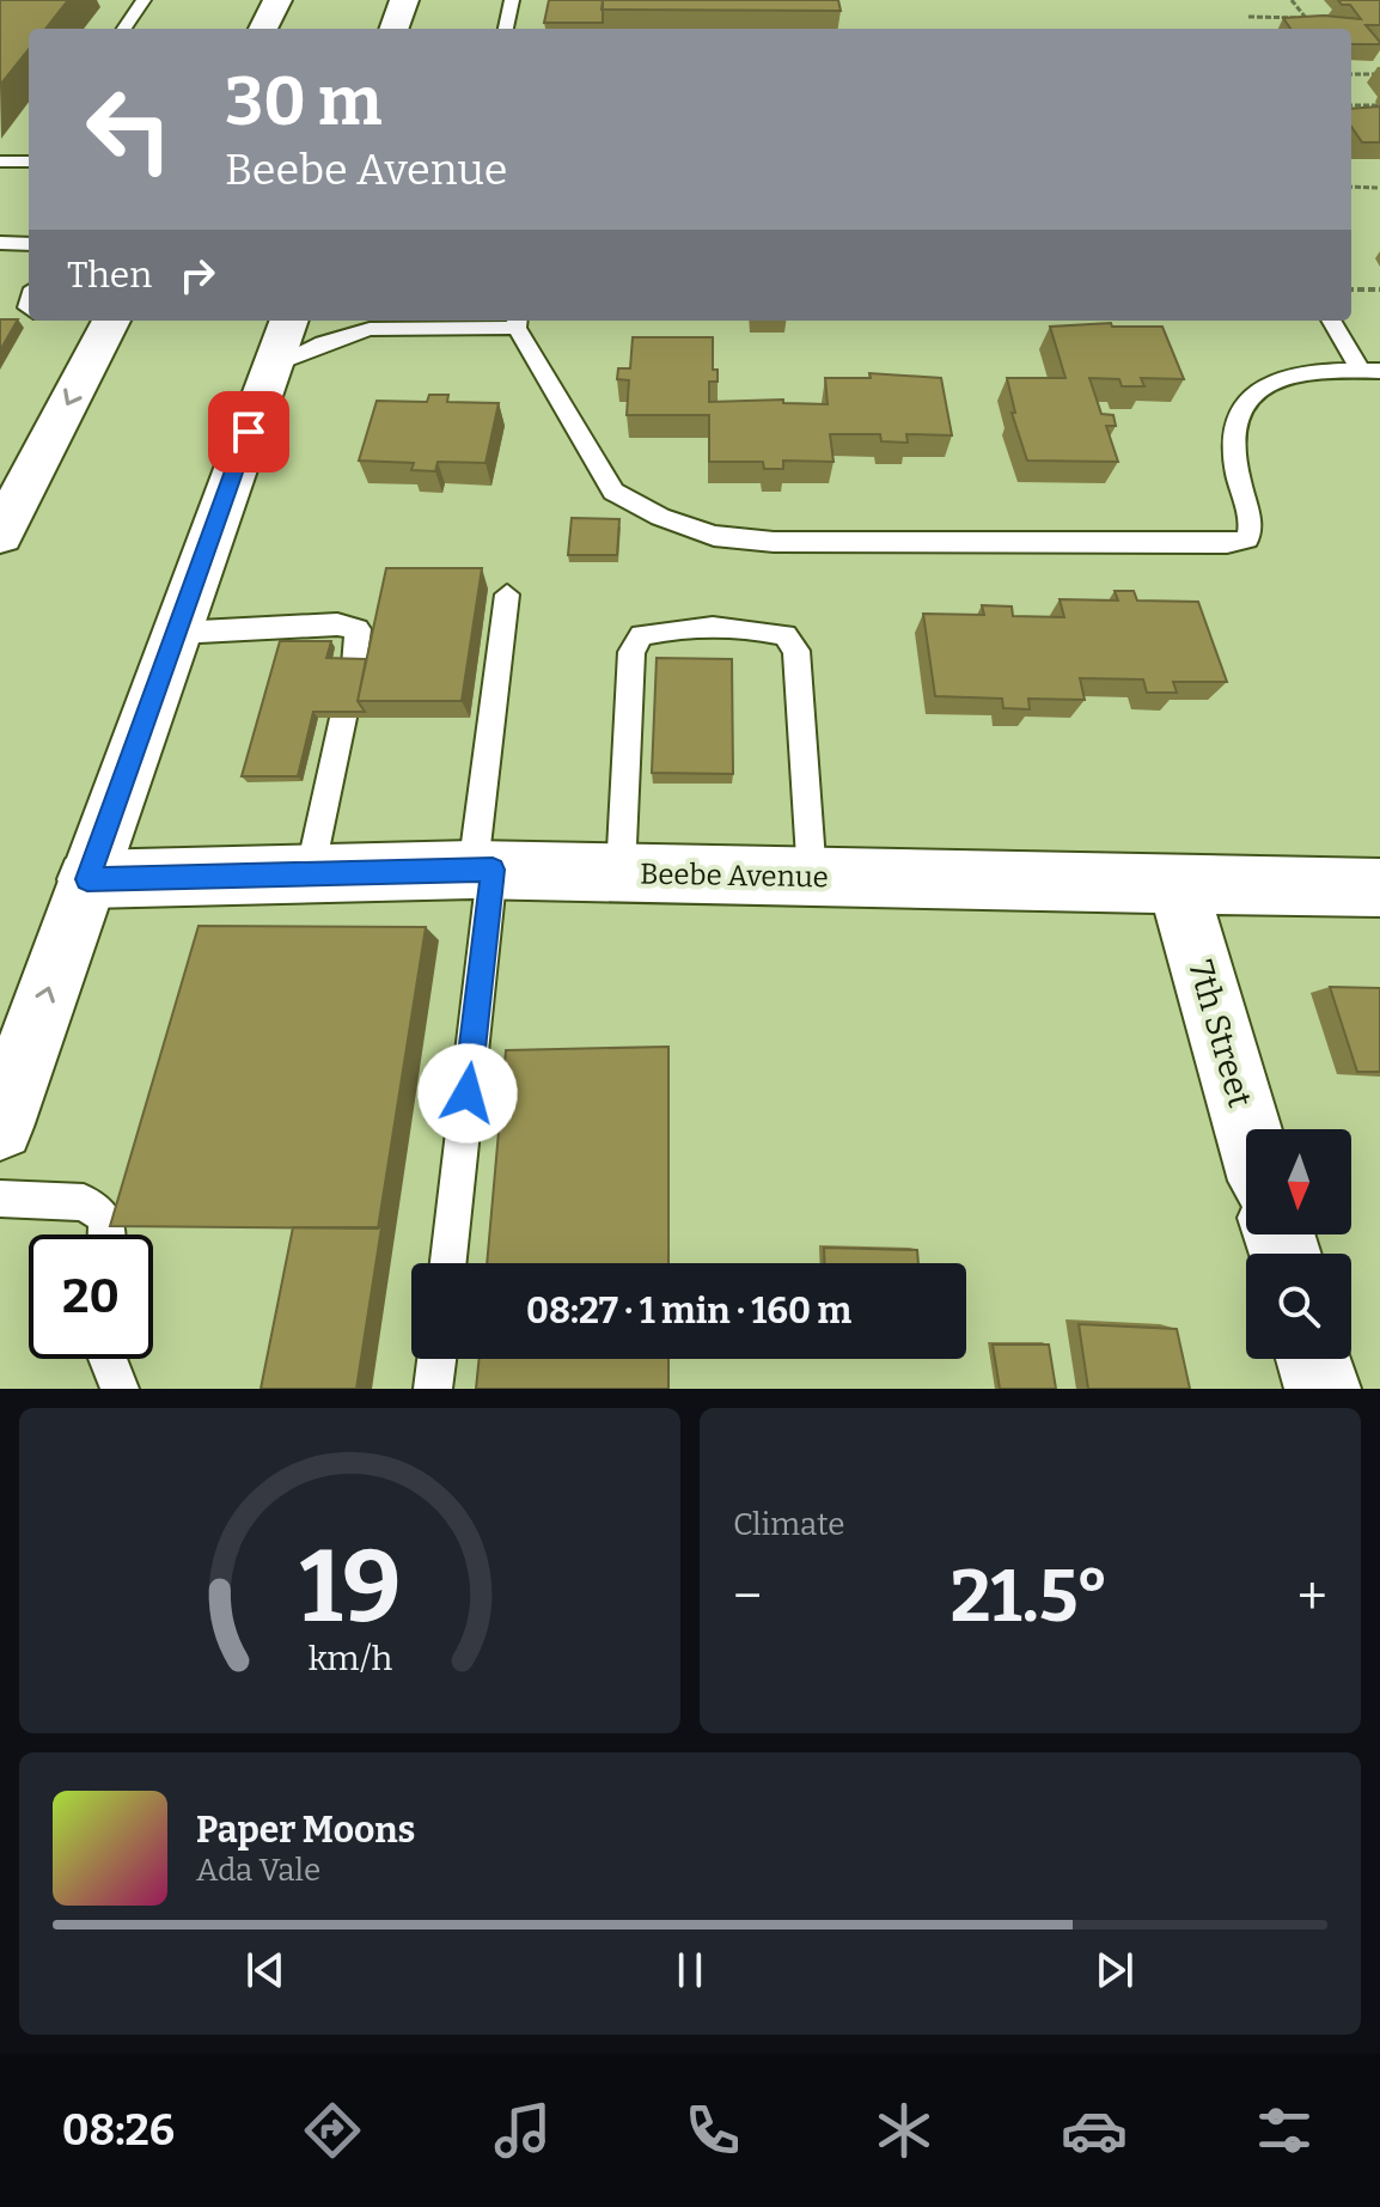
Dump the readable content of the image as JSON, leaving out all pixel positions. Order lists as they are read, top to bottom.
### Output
{
  "streets": {
    "main road": ["Beebe Avenue", "7th Street"]
  },
  "crossings": [
    ["Beebe Avenue", "7th Street"]
  ],
  "north": "bottom",
  "page": {
    "turn": ["30 m", "Beebe Avenue"],
    "then": "Then",
    "limit": "20",
    "trip": "08:27 · 1 min · 160 m",
    "tile": "Climate",
    "heat": ["−", "21.5°", "+"],
    "song": ["Paper Moons", "Ada Vale"],
    "tabs": "08:26",
    "gauge": ["19", "km/h"]
  }
}
